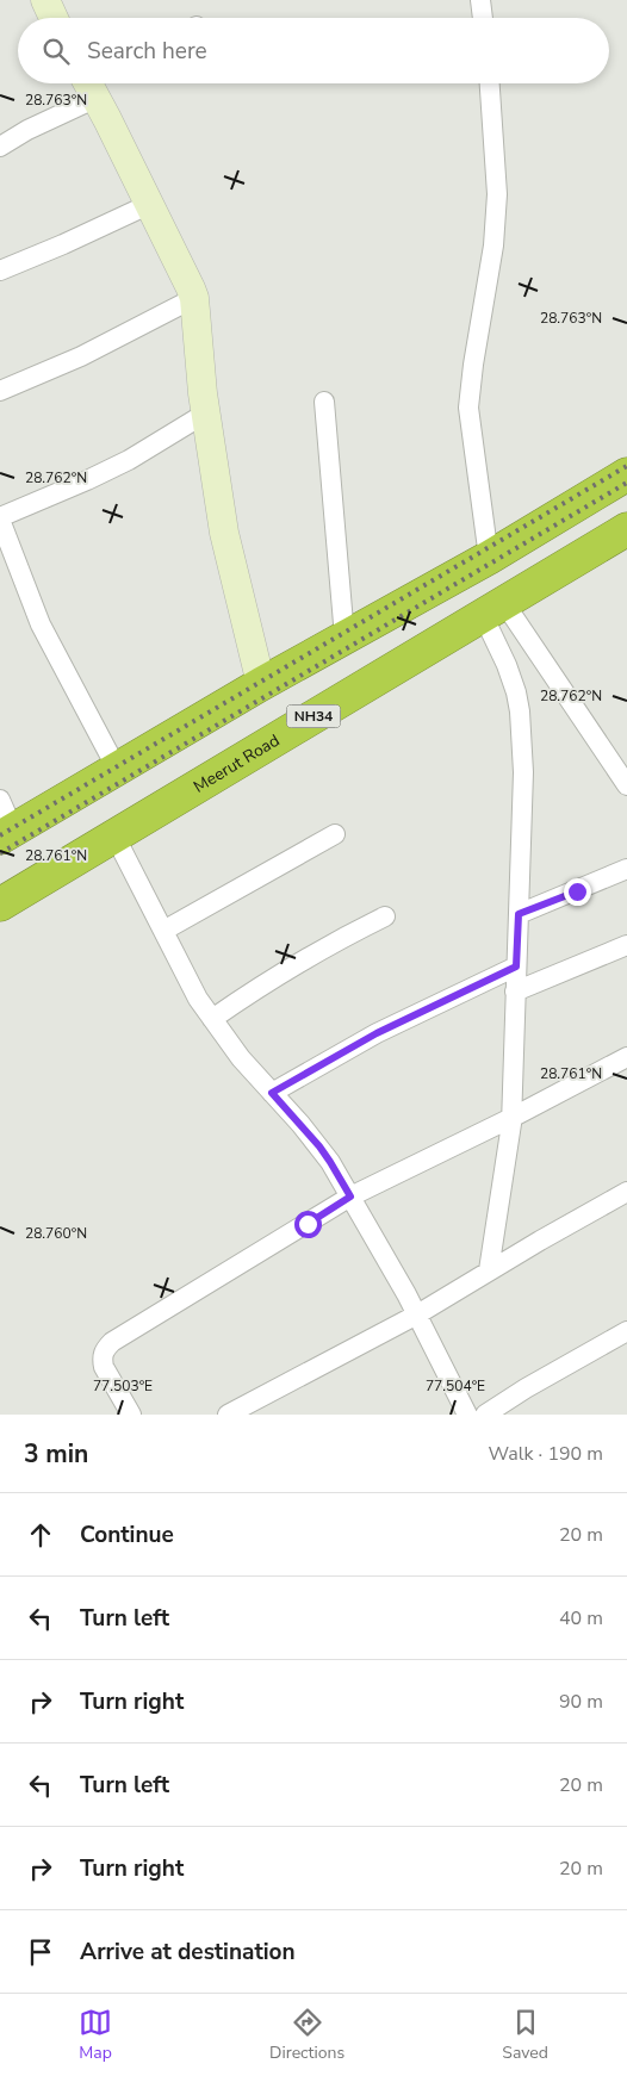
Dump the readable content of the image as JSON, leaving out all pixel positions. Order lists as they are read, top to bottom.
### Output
{
  "streets": {
    "highway": ["NH34", "Meerut Road"]
  },
  "page": {
    "search": "Search here",
    "heading": ["3 min", "Walk · 190 m"],
    "list": [
      ["Continue", "20 m"],
      ["Turn left", "40 m"],
      ["Turn right", "90 m"],
      ["Turn left", "20 m"],
      ["Turn right", "20 m"],
      "Arrive at destination"
    ],
    "nav": ["Map", "Directions", "Saved"]
  },
  "coordinates": [
    "28.763°N",
    "28.762°N",
    "28.761°N",
    "28.760°N",
    "77.503°E",
    "77.504°E"
  ]
}
